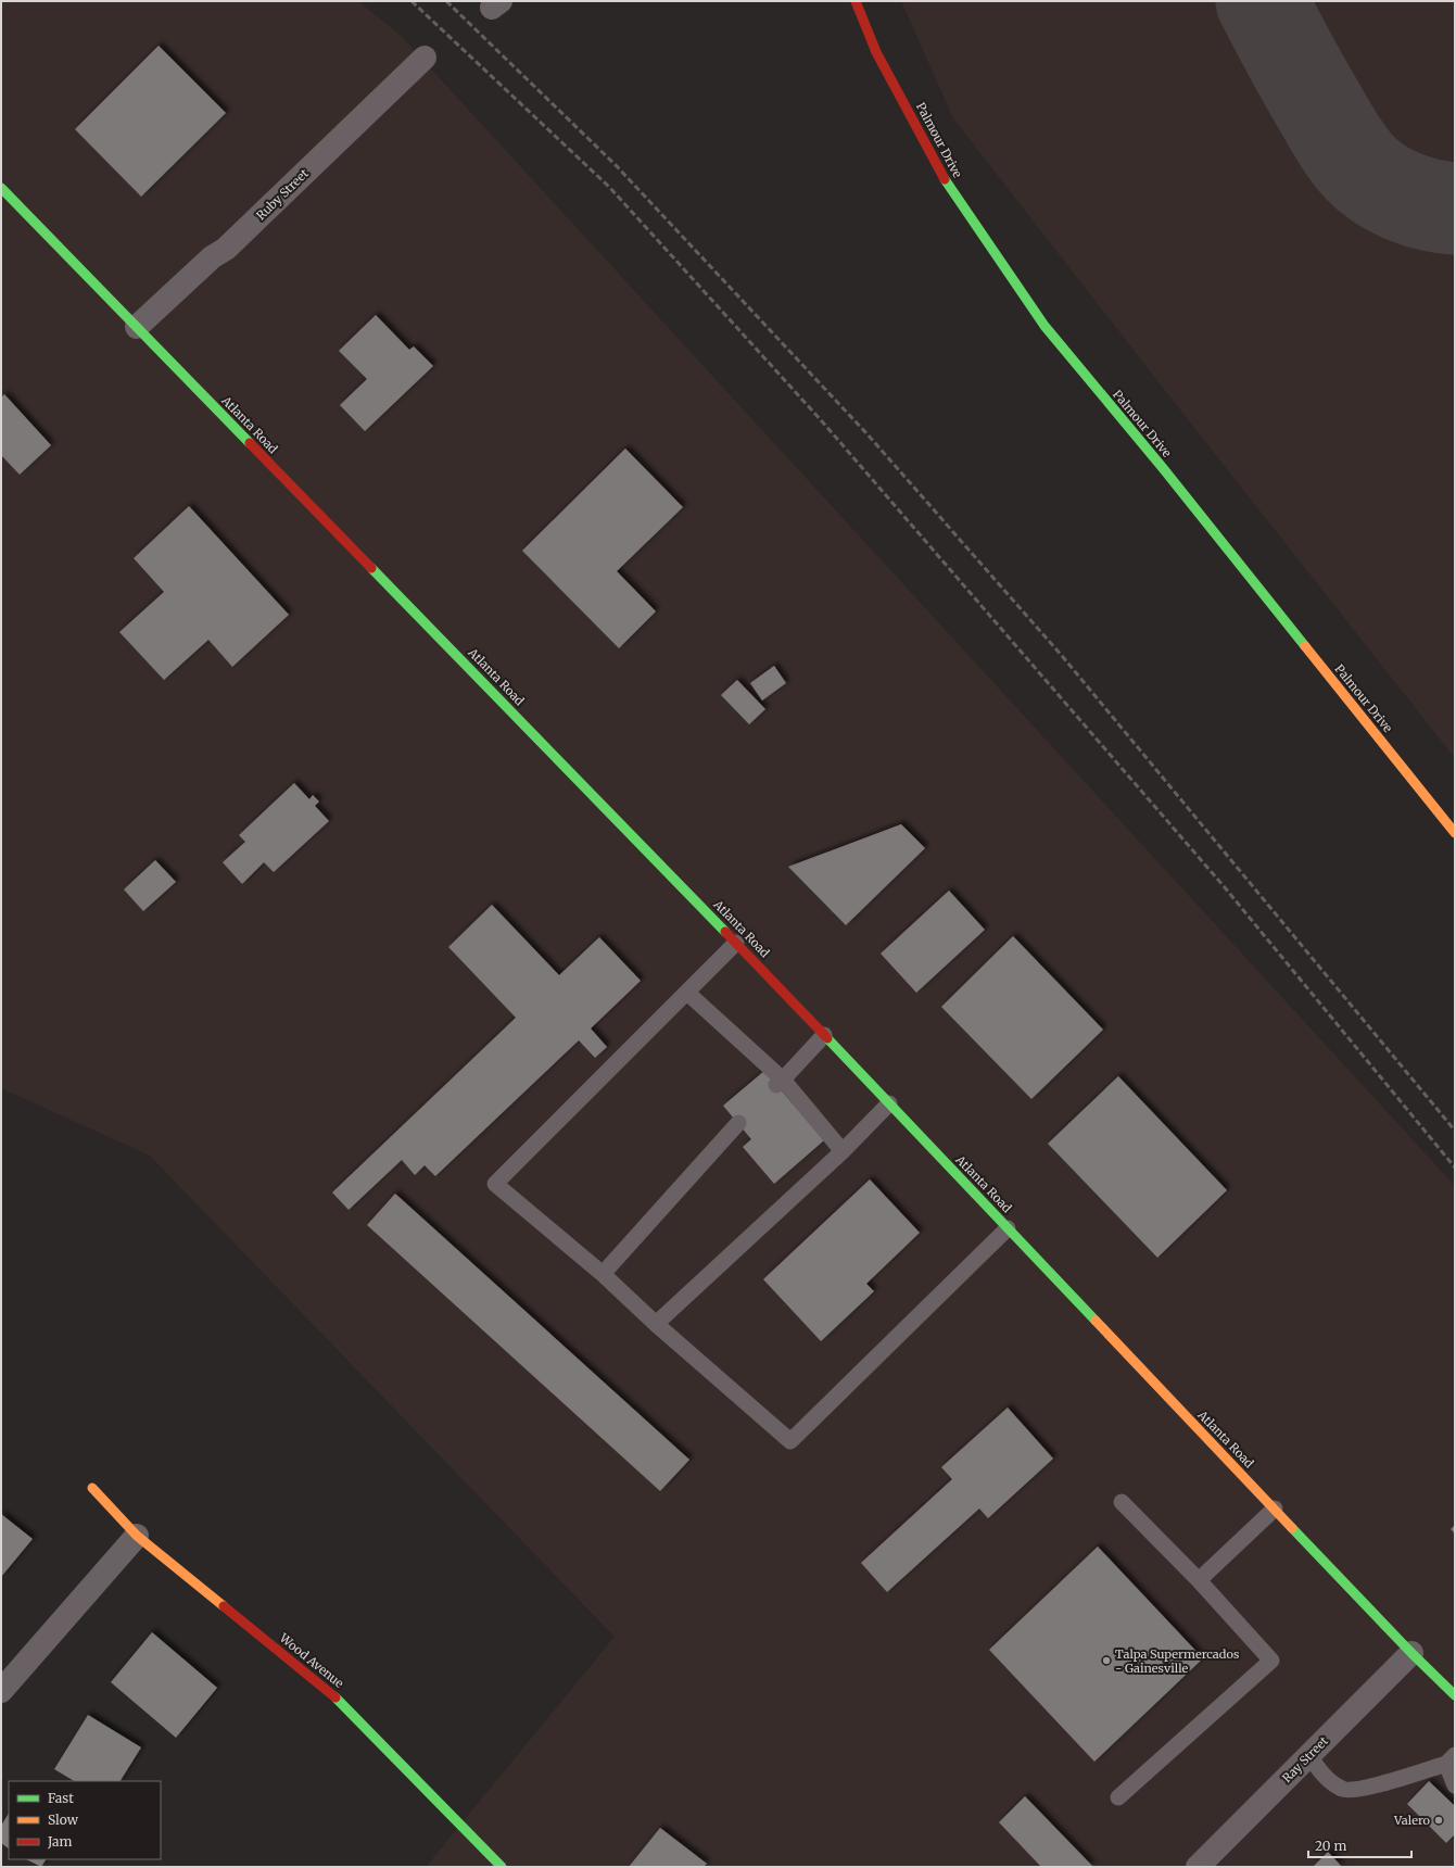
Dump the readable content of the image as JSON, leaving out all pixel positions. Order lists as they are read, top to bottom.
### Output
{
  "streets": {
    "main road": ["Palmour Drive", "Atlanta Road", "Wood Avenue"],
    "street": ["Ruby Street", "Ray Street"]
  },
  "crossings": [
    ["Ruby Street", "Atlanta Road"],
    ["Atlanta Road", "Ray Street"]
  ],
  "places": ["Talpa Supermercados - Gainesville", "Valero"],
  "legend": ["Fast", "Slow", "Jam"],
  "scale_bar": "20 m"
}
